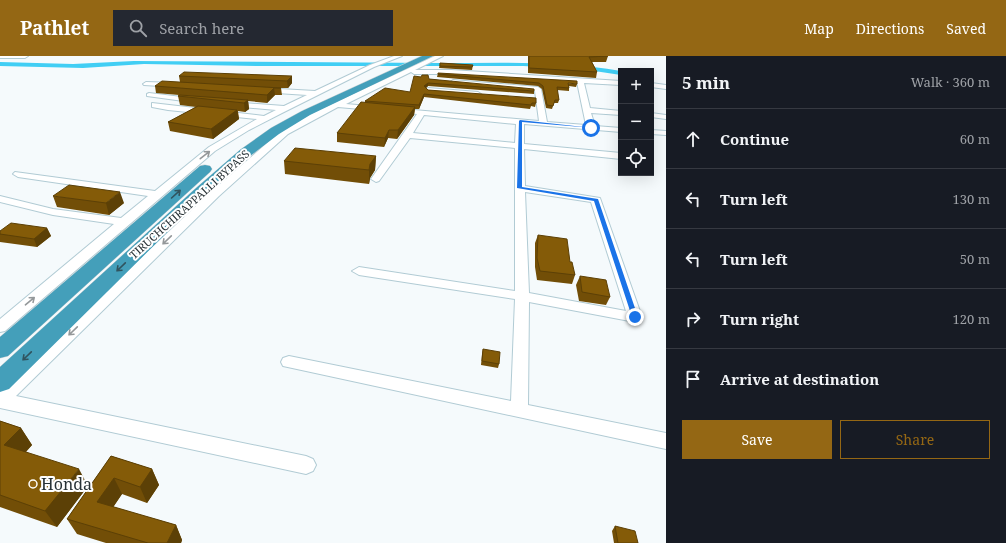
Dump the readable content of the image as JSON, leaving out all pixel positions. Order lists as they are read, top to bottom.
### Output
{
  "streets": {
    "highway": ["TIRUCHCHIRAPPALLI BYPASS"]
  },
  "places": ["Honda"],
  "page": {
    "header": "Pathlet",
    "search": "Search here",
    "nav": ["Map", "Directions", "Saved"],
    "heading": ["5 min", "Walk · 360 m"],
    "map_buttons": ["+", "−"],
    "list": [
      ["Continue", "60 m"],
      ["Turn left", "130 m"],
      ["Turn left", "50 m"],
      ["Turn right", "120 m"],
      "Arrive at destination"
    ],
    "buttons": ["Save", "Share"]
  }
}
